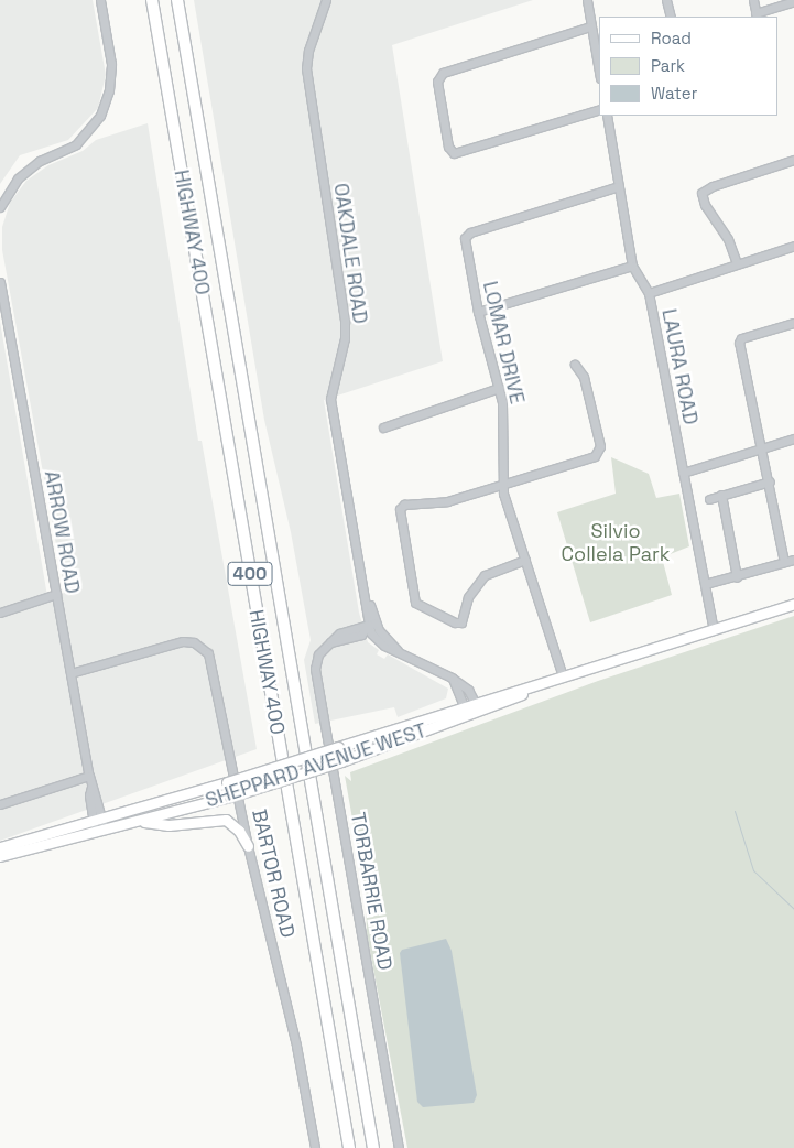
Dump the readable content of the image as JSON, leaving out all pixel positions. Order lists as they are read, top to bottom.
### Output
{
  "streets": {
    "highway": ["HIGHWAY 400", "400"],
    "main road": ["SHEPPARD AVENUE WEST"],
    "street": [
      "OAKDALE ROAD",
      "LOMAR DRIVE",
      "LAURA ROAD",
      "ARROW ROAD",
      "BARTOR ROAD",
      "TORBARRIE ROAD"
    ]
  },
  "crossings": [
    ["OAKDALE ROAD", "TORBARRIE ROAD"],
    ["LOMAR DRIVE", "LAURA ROAD"],
    ["LOMAR DRIVE", "SHEPPARD AVENUE WEST"],
    ["LAURA ROAD", "SHEPPARD AVENUE WEST"],
    ["ARROW ROAD", "SHEPPARD AVENUE WEST"],
    ["ARROW ROAD", "BARTOR ROAD"]
  ],
  "parks": ["Silvio Collela Park"],
  "legend": ["Road", "Park", "Water"]
}
